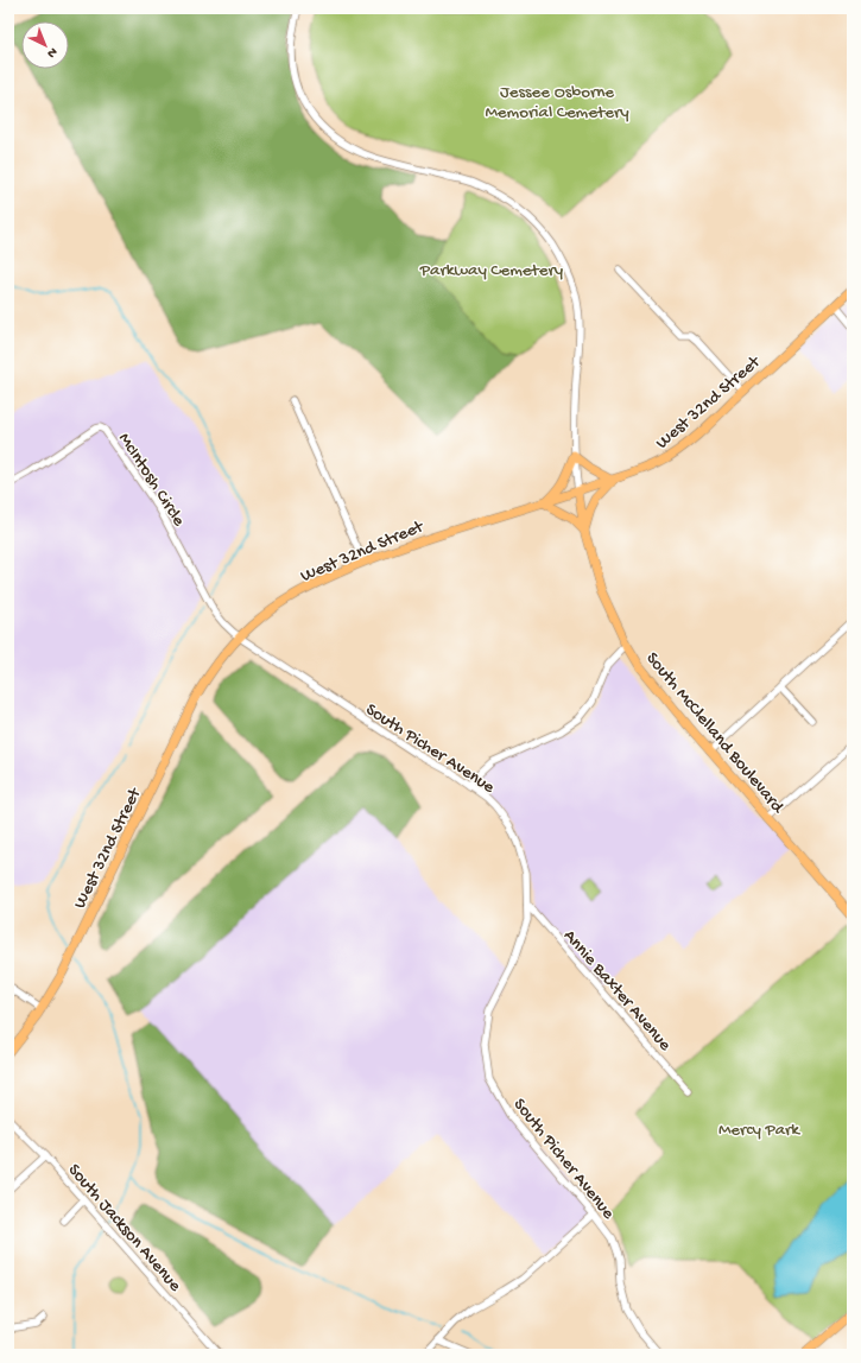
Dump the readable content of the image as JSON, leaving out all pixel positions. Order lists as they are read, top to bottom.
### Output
{
  "streets": {
    "main road": ["West 32nd Street", "South McClelland Boulevard"],
    "street": [
      "McIntosh Circle",
      "South Picher Avenue",
      "Annie Baxter Avenue",
      "South Jackson Avenue"
    ]
  },
  "crossings": [
    ["West 32nd Street", "McIntosh Circle"],
    ["West 32nd Street", "South McClelland Boulevard"],
    ["West 32nd Street", "South Picher Avenue"],
    ["McIntosh Circle", "South Picher Avenue"],
    ["South Picher Avenue", "Annie Baxter Avenue"]
  ],
  "parks": ["Jessee Osborne Memorial Cemetery", "Parkway Cemetery", "Mercy Park"],
  "north": "bottom right"
}
